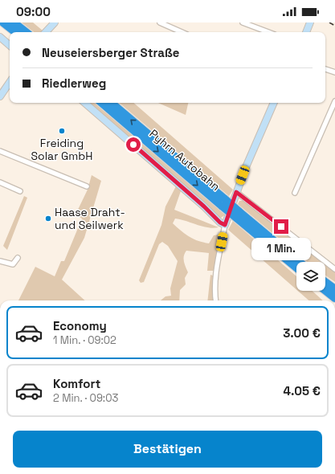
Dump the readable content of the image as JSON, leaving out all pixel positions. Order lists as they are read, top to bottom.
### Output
{
  "streets": {
    "highway": ["Pyhrn Autobahn"]
  },
  "places": ["Freiding Solar GmbH", "Haase Draht- und Seilwerk"],
  "page": {
    "status": "09:00",
    "banner": ["Neuseiersberger Straße", "Riedlerweg"],
    "bubble": "1 Min.",
    "list": [
      {
        "name": "Economy",
        "note": "1 Min. · 09:02",
        "value": "3.00 €"
      },
      {
        "name": "Komfort",
        "note": "2 Min. · 09:03",
        "value": "4.05 €"
      }
    ],
    "buttons": "Bestätigen"
  }
}
